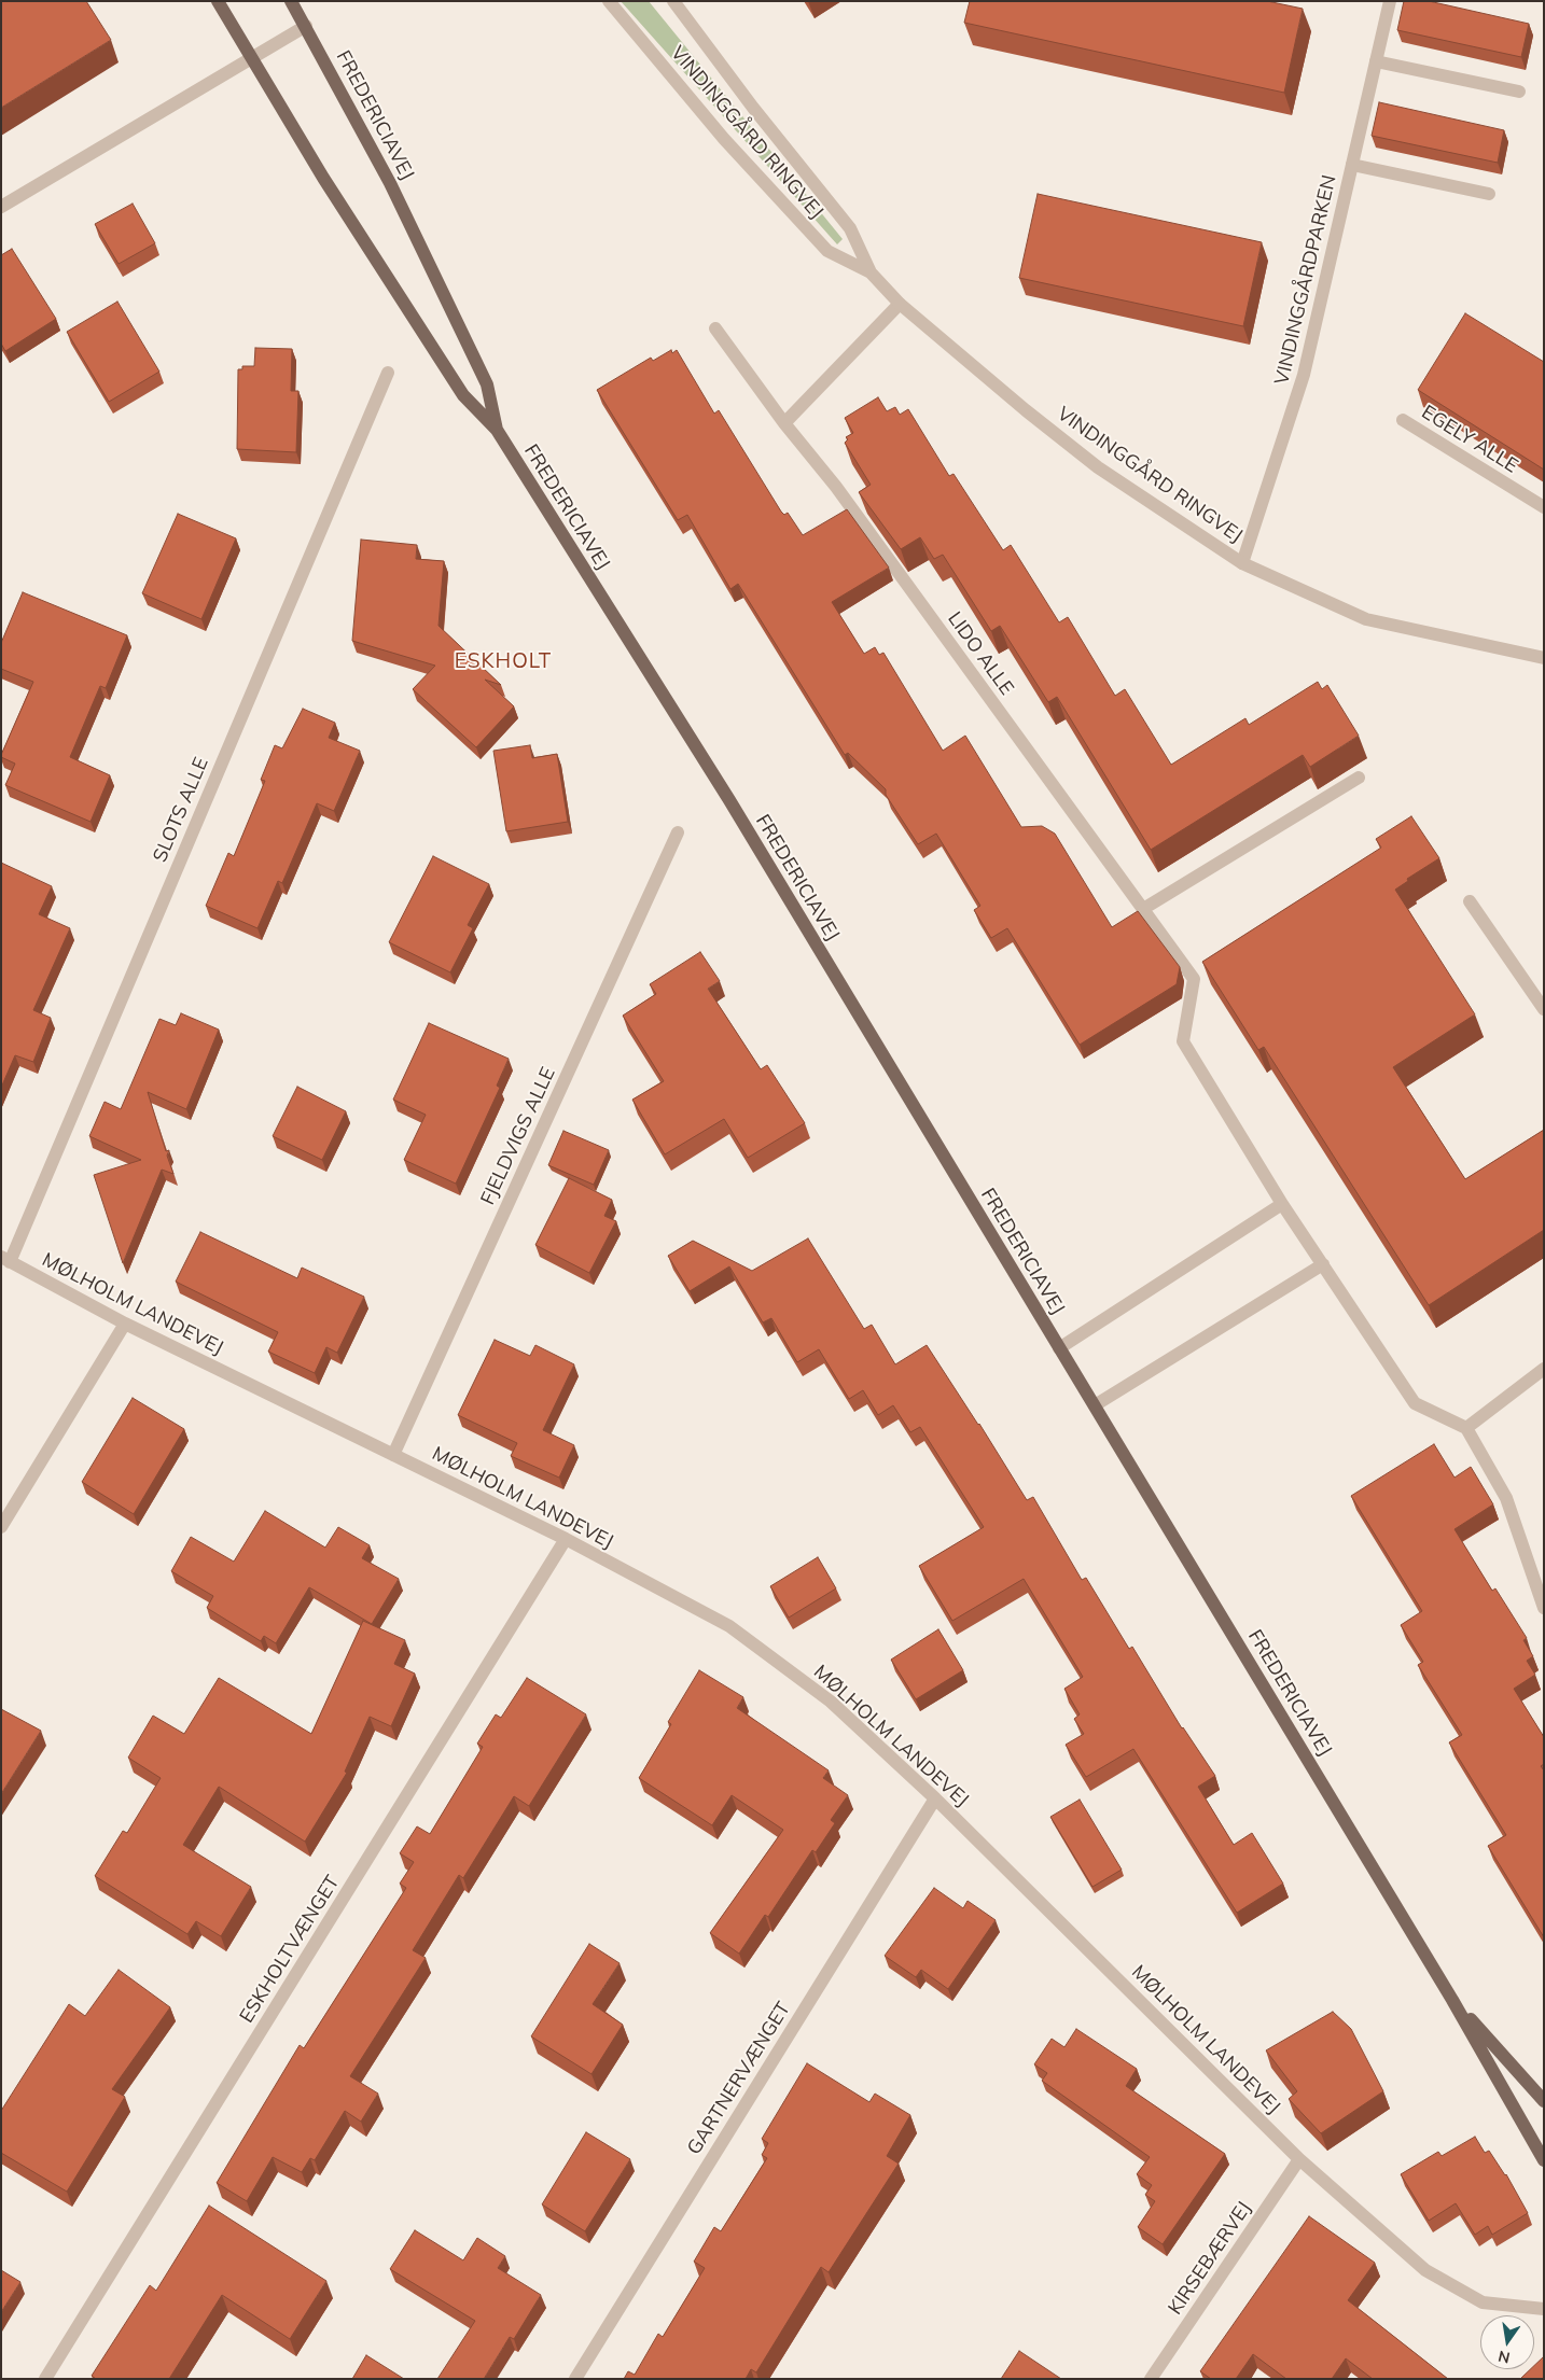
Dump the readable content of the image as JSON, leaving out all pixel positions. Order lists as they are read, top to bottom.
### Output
{
  "streets": {
    "main road": ["FREDERICIAVEJ"],
    "street": [
      "VINDINGGÅRD RINGVEJ",
      "VINDINGGÅRDPARKEN",
      "EGELY ALLE",
      "LIDO ALLE",
      "SLOTS ALLE",
      "FJELDVIGS ALLE",
      "MØLHOLM LANDEVEJ",
      "ESKHOLTVÆNGET",
      "GARTNERVÆNGET",
      "KIRSEBÆRVEJ"
    ]
  },
  "crossings": [
    ["VINDINGGÅRD RINGVEJ", "VINDINGGÅRDPARKEN"],
    ["SLOTS ALLE", "MØLHOLM LANDEVEJ"],
    ["FJELDVIGS ALLE", "MØLHOLM LANDEVEJ"],
    ["MØLHOLM LANDEVEJ", "ESKHOLTVÆNGET"],
    ["MØLHOLM LANDEVEJ", "GARTNERVÆNGET"],
    ["MØLHOLM LANDEVEJ", "KIRSEBÆRVEJ"]
  ],
  "districts": ["ESKHOLT"],
  "north": "bottom"
}
